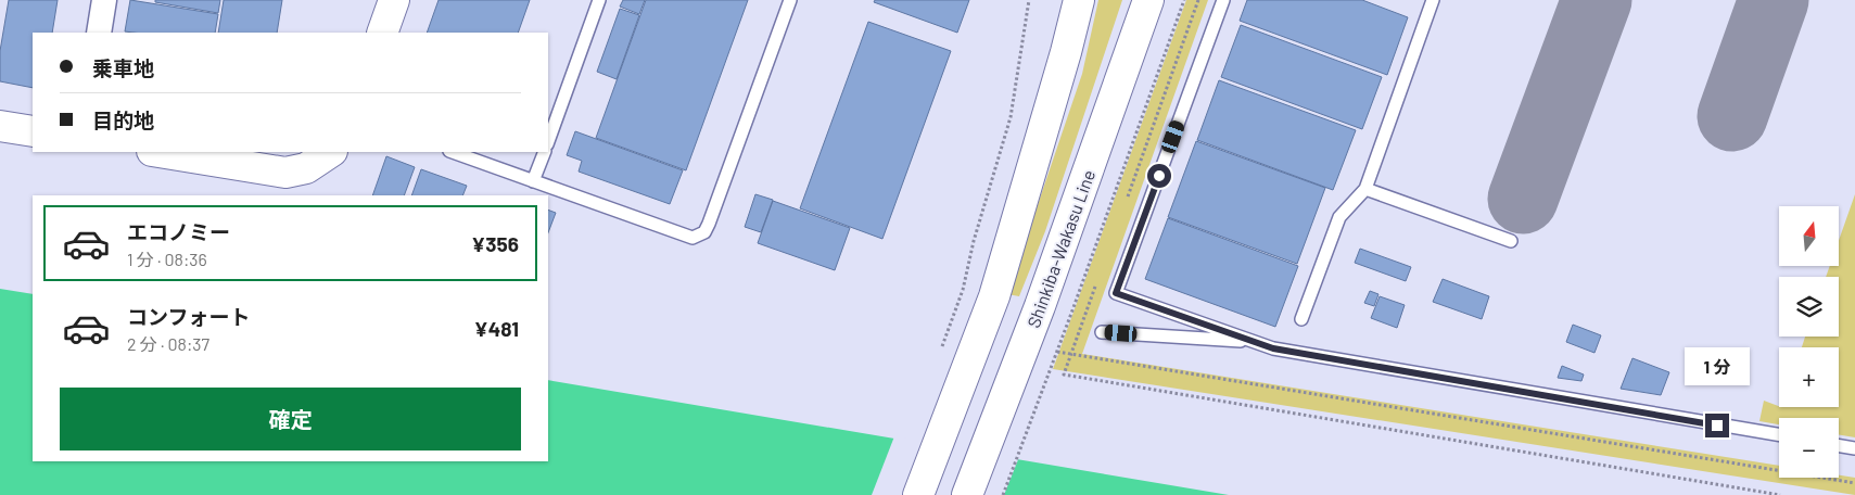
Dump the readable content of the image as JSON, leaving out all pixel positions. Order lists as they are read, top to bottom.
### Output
{
  "streets": {
    "street": ["Shinkiba-Wakasu Line"]
  },
  "north": "top",
  "page": {
    "banner": ["乗車地", "目的地"],
    "list": [
      {
        "name": "エコノミー",
        "note": "1 分 · 08:36",
        "value": "¥356"
      },
      {
        "name": "コンフォート",
        "note": "2 分 · 08:37",
        "value": "¥481"
      }
    ],
    "map_buttons": ["+", "−"],
    "bubble": "1 分",
    "buttons": "確定"
  }
}
